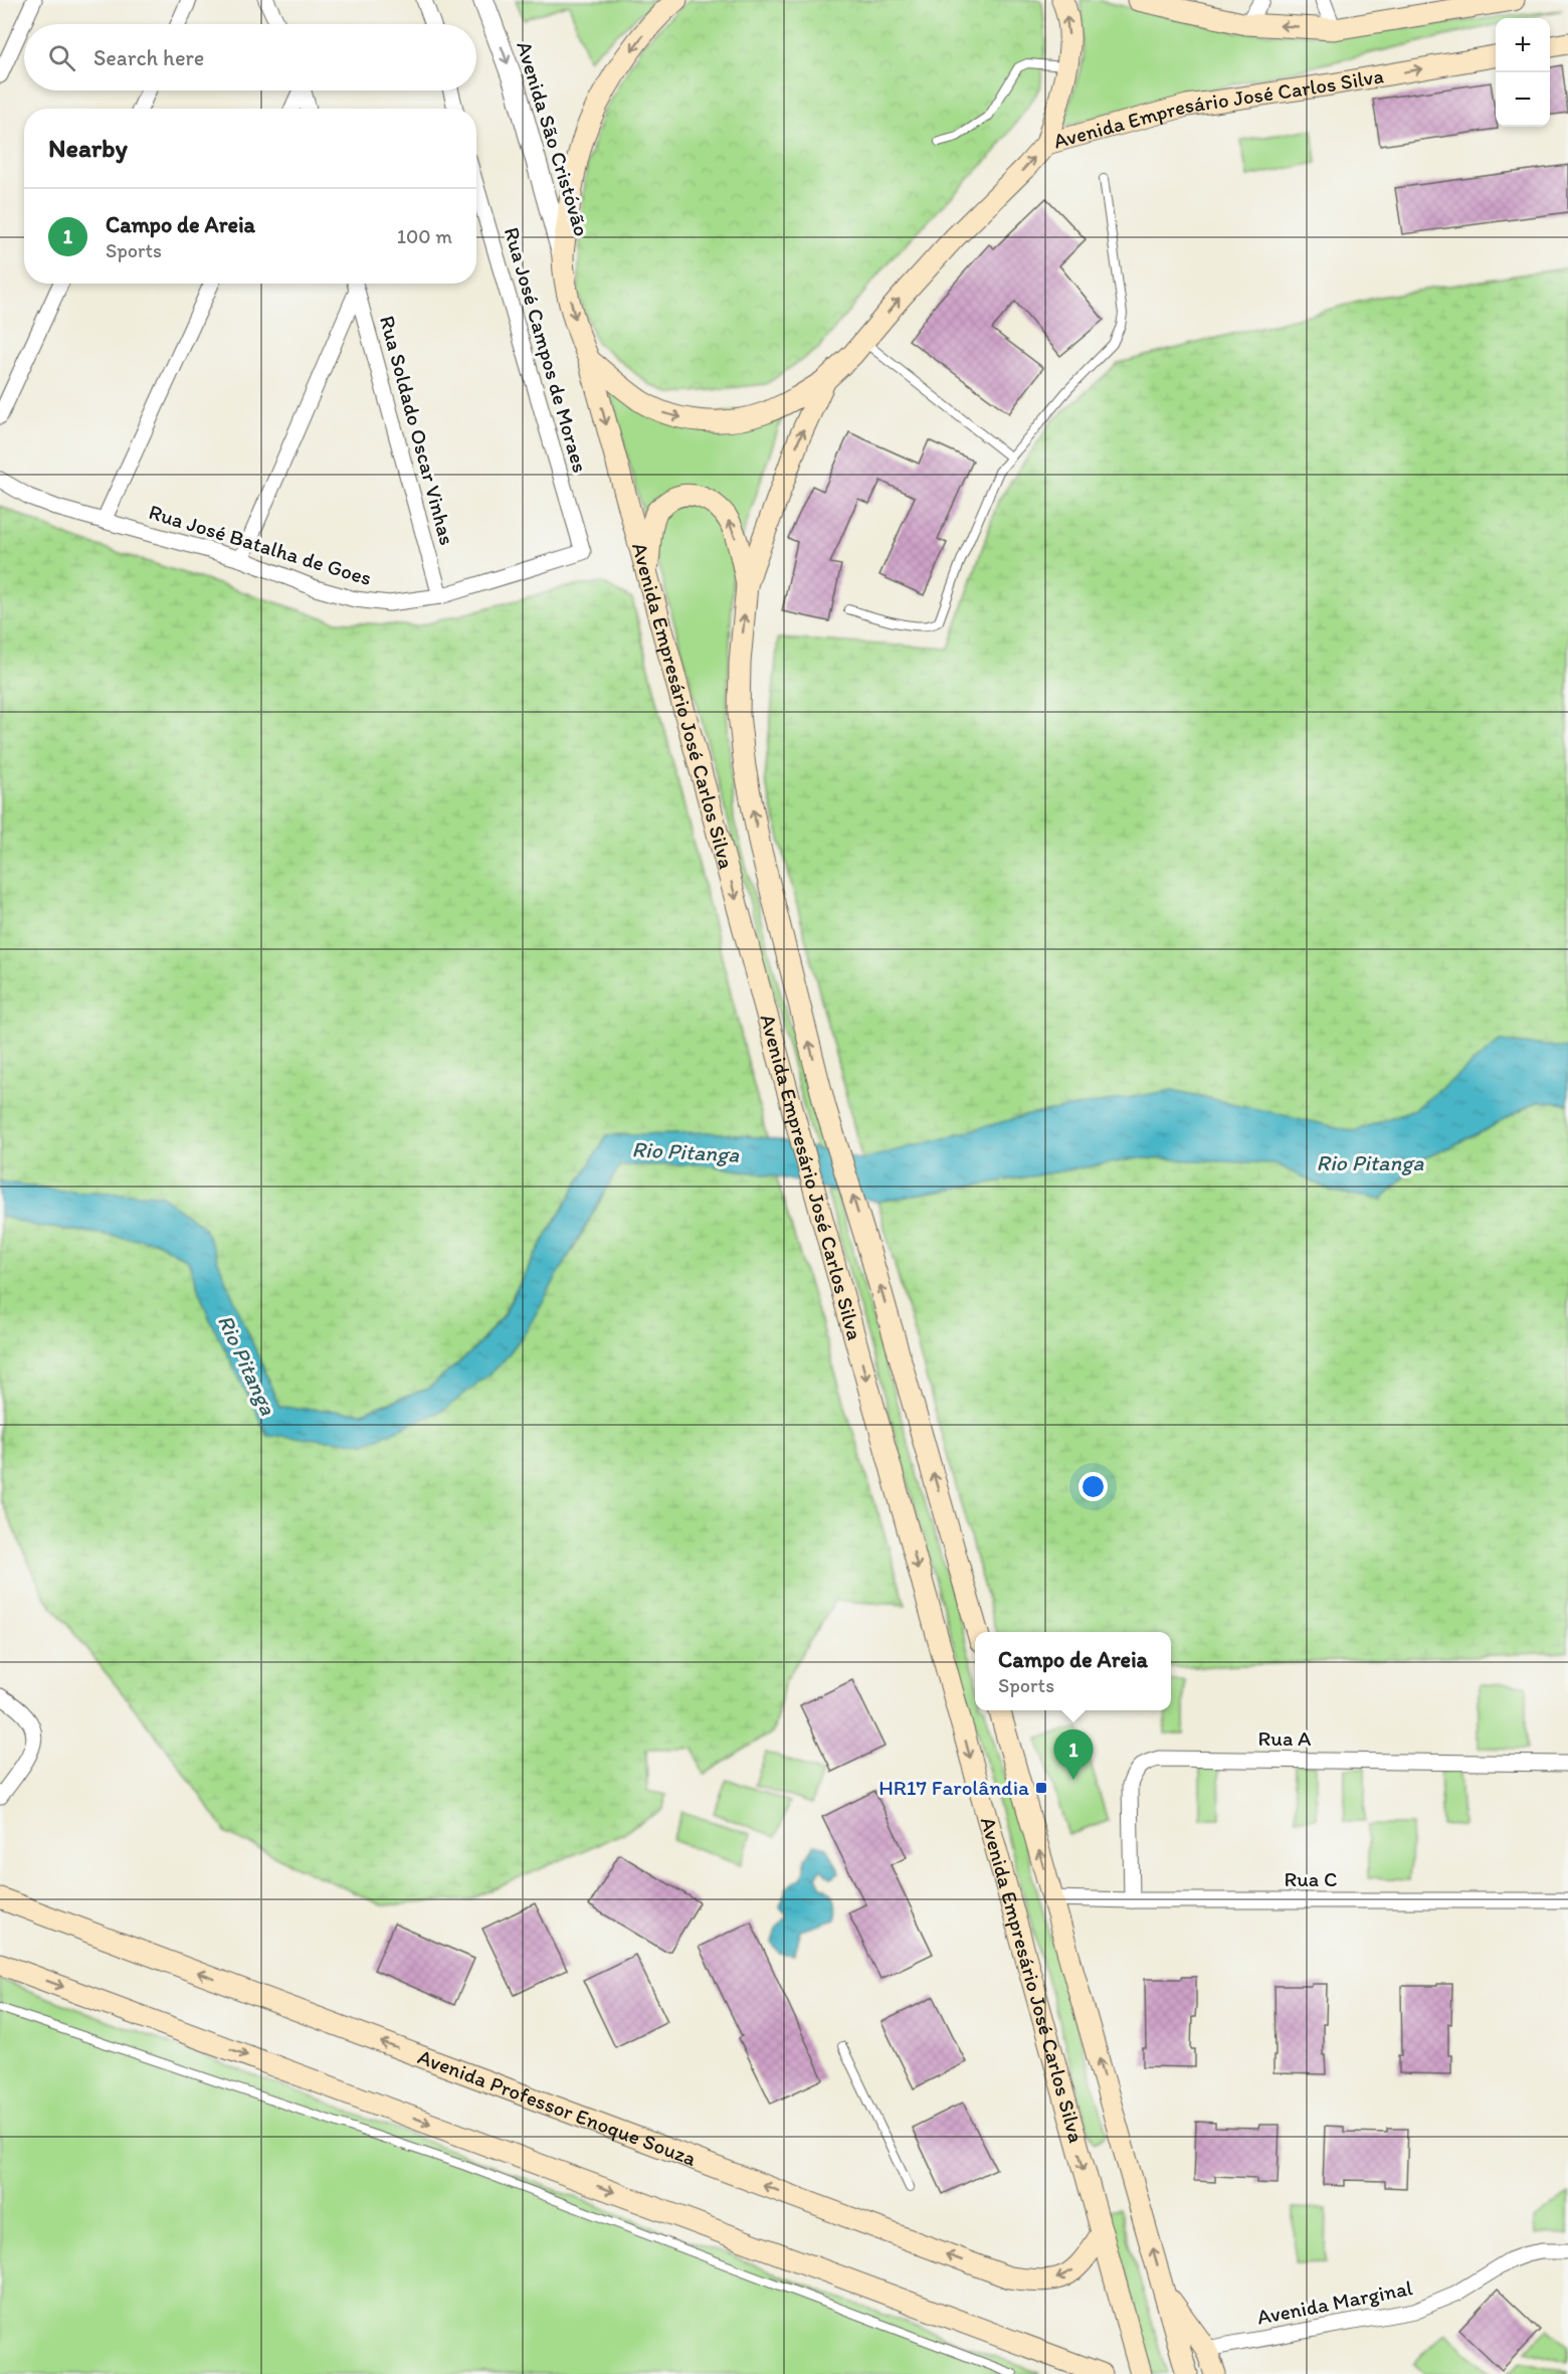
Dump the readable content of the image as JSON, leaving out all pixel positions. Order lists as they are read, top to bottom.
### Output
{
  "streets": {
    "main road": ["Avenida Empresário José Carlos Silva", "Avenida Professor Enoque Souza"],
    "street": [
      "Avenida São Cristóvão",
      "Rua José Campos de Moraes",
      "Rua Soldado Oscar Vinhas",
      "Rua José Batalha de Goes",
      "Rua A",
      "Rua C",
      "Avenida Marginal"
    ]
  },
  "crossings": [
    ["Avenida Empresário José Carlos Silva", "Avenida São Cristóvão"],
    ["Avenida Empresário José Carlos Silva", "Rua C"],
    ["Avenida Empresário José Carlos Silva", "Avenida Professor Enoque Souza"],
    ["Rua José Campos de Moraes", "Rua José Batalha de Goes"],
    ["Rua Soldado Oscar Vinhas", "Rua José Batalha de Goes"],
    ["Rua A", "Rua C"]
  ],
  "one_way": ["Avenida São Cristóvão"],
  "water": ["Rio Pitanga"],
  "places": {
    "transit": ["HR17 Farolândia"]
  },
  "page": {
    "map_buttons": ["+", "−"],
    "search": "Search here",
    "heading": "Nearby",
    "list": [
      {
        "mark": "1",
        "name": "Campo de Areia",
        "note": "Sports",
        "value": "100 m"
      }
    ],
    "popup": ["Campo de Areia", "Sports"],
    "pins": "1"
  }
}
